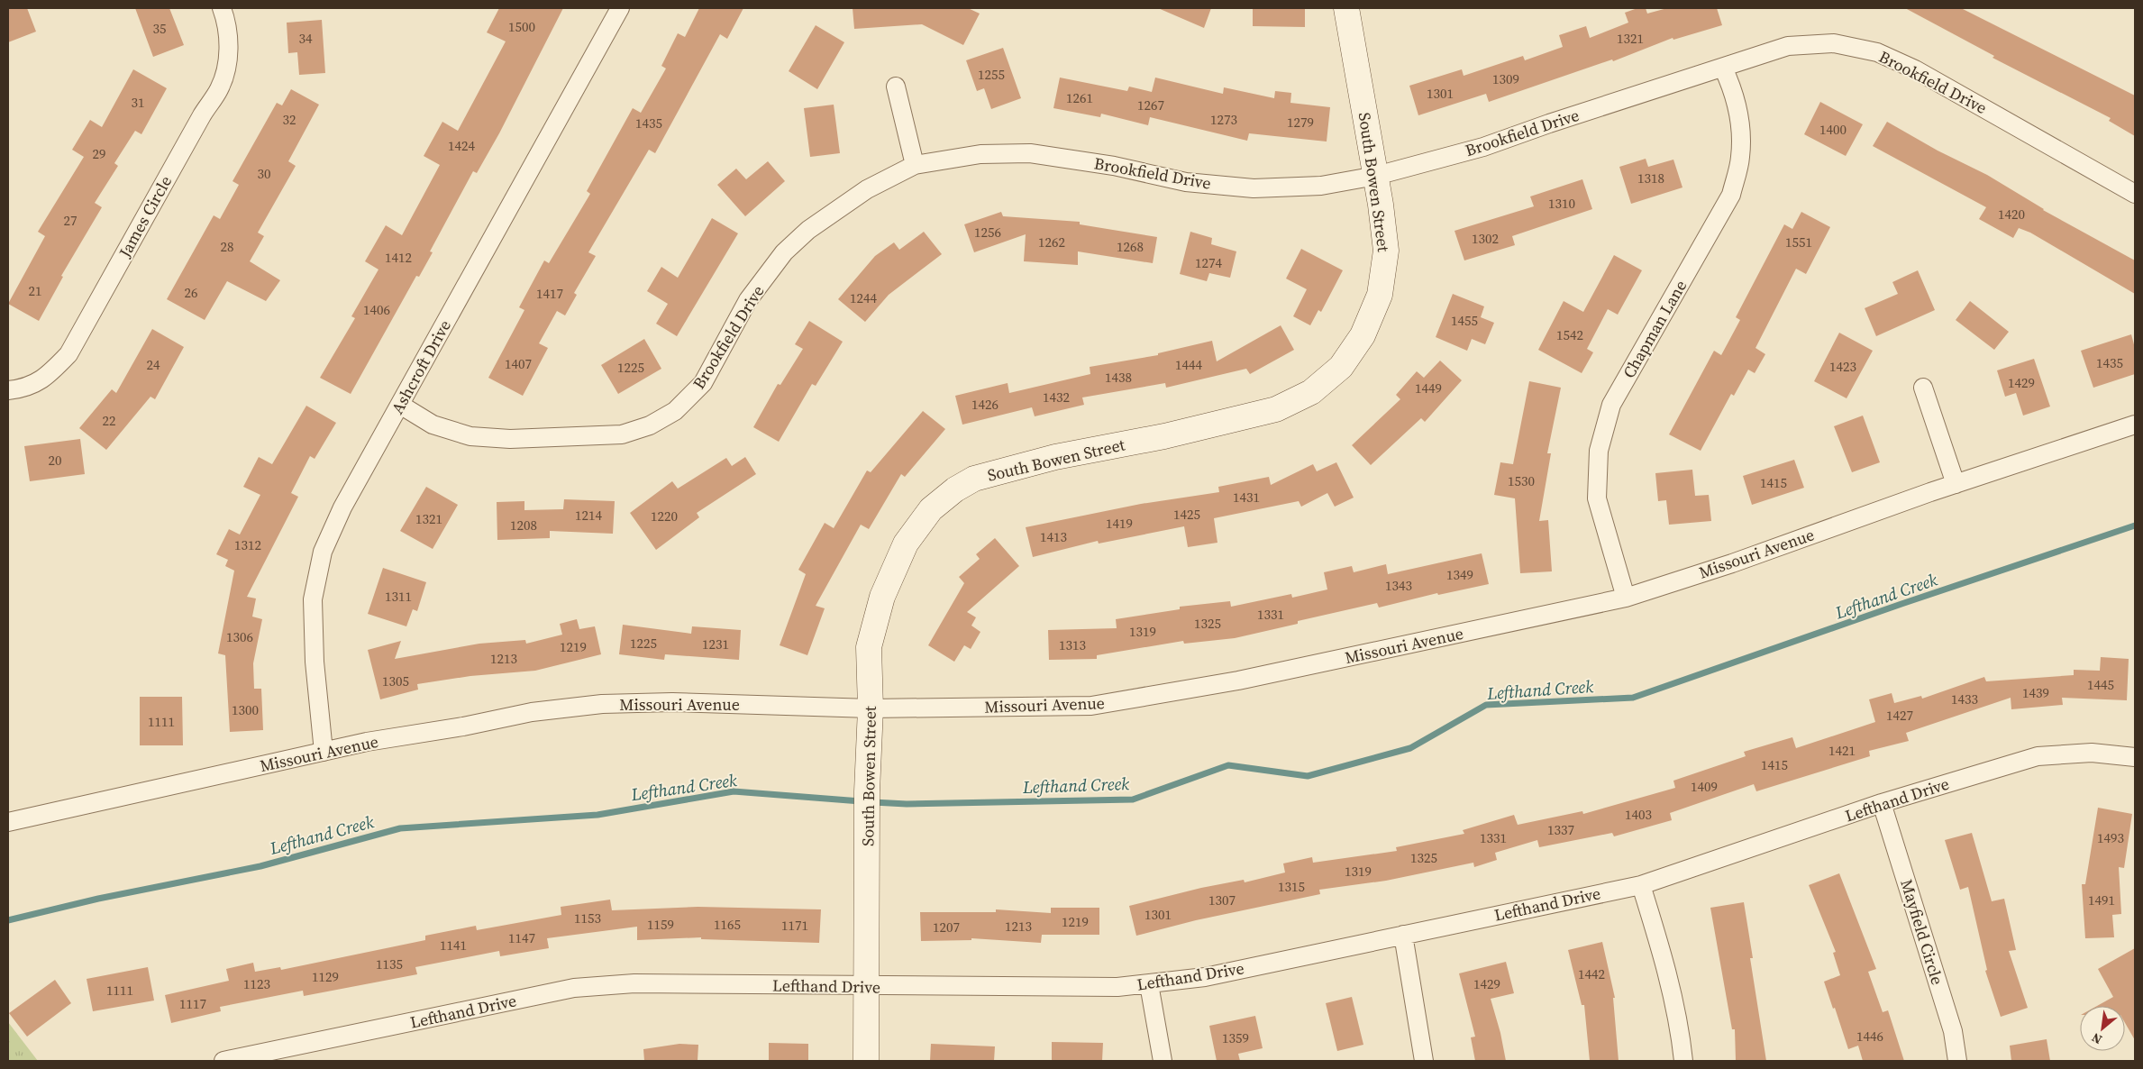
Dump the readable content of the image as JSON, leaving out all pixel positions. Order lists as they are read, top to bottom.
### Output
{
  "streets": {
    "street": [
      "Brookfield Drive",
      "South Bowen Street",
      "James Circle",
      "Chapman Lane",
      "Ashcroft Drive",
      "Missouri Avenue",
      "Lefthand Drive",
      "Mayfield Circle"
    ]
  },
  "crossings": [
    ["Brookfield Drive", "South Bowen Street"],
    ["Brookfield Drive", "Chapman Lane"],
    ["Brookfield Drive", "Ashcroft Drive"],
    ["South Bowen Street", "Missouri Avenue"],
    ["South Bowen Street", "Lefthand Drive"],
    ["Chapman Lane", "Missouri Avenue"],
    ["Ashcroft Drive", "Missouri Avenue"],
    ["Lefthand Drive", "Mayfield Circle"]
  ],
  "water": ["Lefthand Creek"],
  "house_numbers": [
    "1500",
    "35",
    "34",
    "1321",
    "1255",
    "1309",
    "1301",
    "1261",
    "31",
    "1267",
    "32",
    "1273",
    "1279",
    "1435",
    "1400",
    "1424",
    "29",
    "30",
    "1318",
    "1310",
    "1420",
    "27",
    "1256",
    "1302",
    "1262",
    "1551",
    "28",
    "1268",
    "1412",
    "1274",
    "21",
    "26",
    "1417",
    "1244",
    "1406",
    "1455",
    "1542",
    "1435",
    "1407",
    "24",
    "1444",
    "1423",
    "1225",
    "1438",
    "1429",
    "1449",
    "1432",
    "1426",
    "22",
    "20",
    "1530",
    "1415",
    "1431",
    "1425",
    "1214",
    "1220",
    "1321",
    "1419",
    "1208",
    "1413",
    "1312",
    "1349",
    "1343",
    "1311",
    "1331",
    "1325",
    "1319",
    "1306",
    "1225",
    "1231",
    "1313",
    "1219",
    "1213",
    "1305",
    "1445",
    "1439",
    "1433",
    "1300",
    "1427",
    "1111",
    "1421",
    "1415",
    "1409",
    "1403",
    "1337",
    "1331",
    "1493",
    "1325",
    "1319",
    "1315",
    "1307",
    "1491",
    "1301",
    "1153",
    "1219",
    "1159",
    "1165",
    "1171",
    "1213",
    "1207",
    "1147",
    "1141",
    "1135",
    "1442",
    "1129",
    "1123",
    "1429",
    "1111",
    "1117",
    "1446",
    "1359"
  ],
  "north": "bottom left"
}
